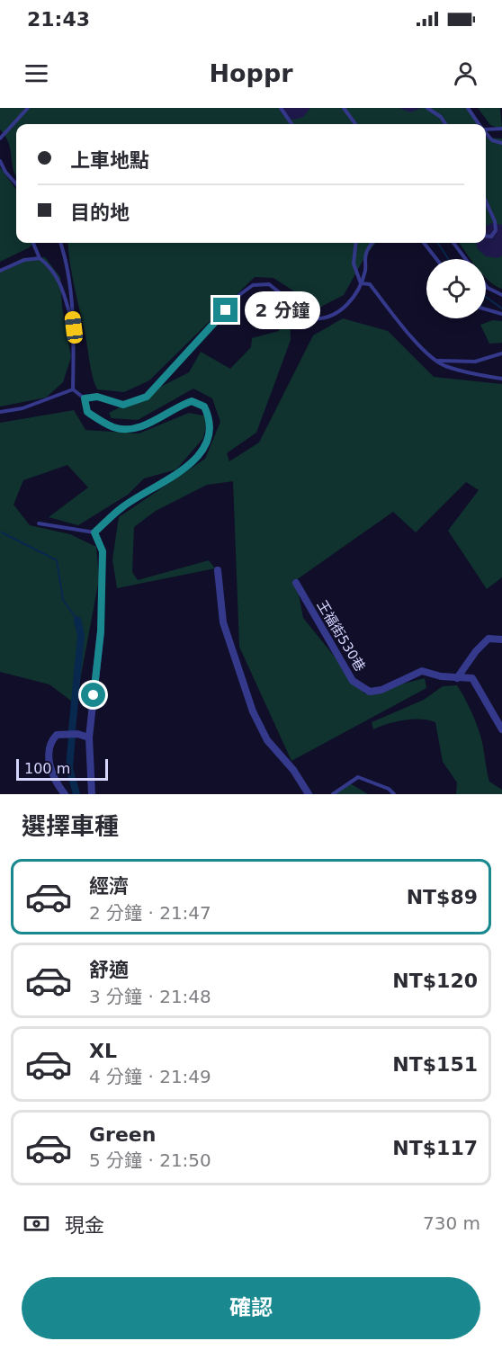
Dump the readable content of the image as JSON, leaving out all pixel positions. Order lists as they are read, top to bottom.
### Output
{
  "streets": {
    "street": ["王福街530巷"]
  },
  "scale_bar": "100 m",
  "page": {
    "status": "21:43",
    "header": "Hoppr",
    "banner": ["上車地點", "目的地"],
    "bubble": "2 分鐘",
    "scale": "100 m",
    "heading": "選擇車種",
    "list": [
      {
        "name": "經濟",
        "note": "2 分鐘 · 21:47",
        "value": "NT$89"
      },
      {
        "name": "舒適",
        "note": "3 分鐘 · 21:48",
        "value": "NT$120"
      },
      {
        "name": "XL",
        "note": "4 分鐘 · 21:49",
        "value": "NT$151"
      },
      {
        "name": "Green",
        "note": "5 分鐘 · 21:50",
        "value": "NT$117"
      }
    ],
    "pay": ["現金", "730 m"],
    "buttons": "確認"
  }
}
